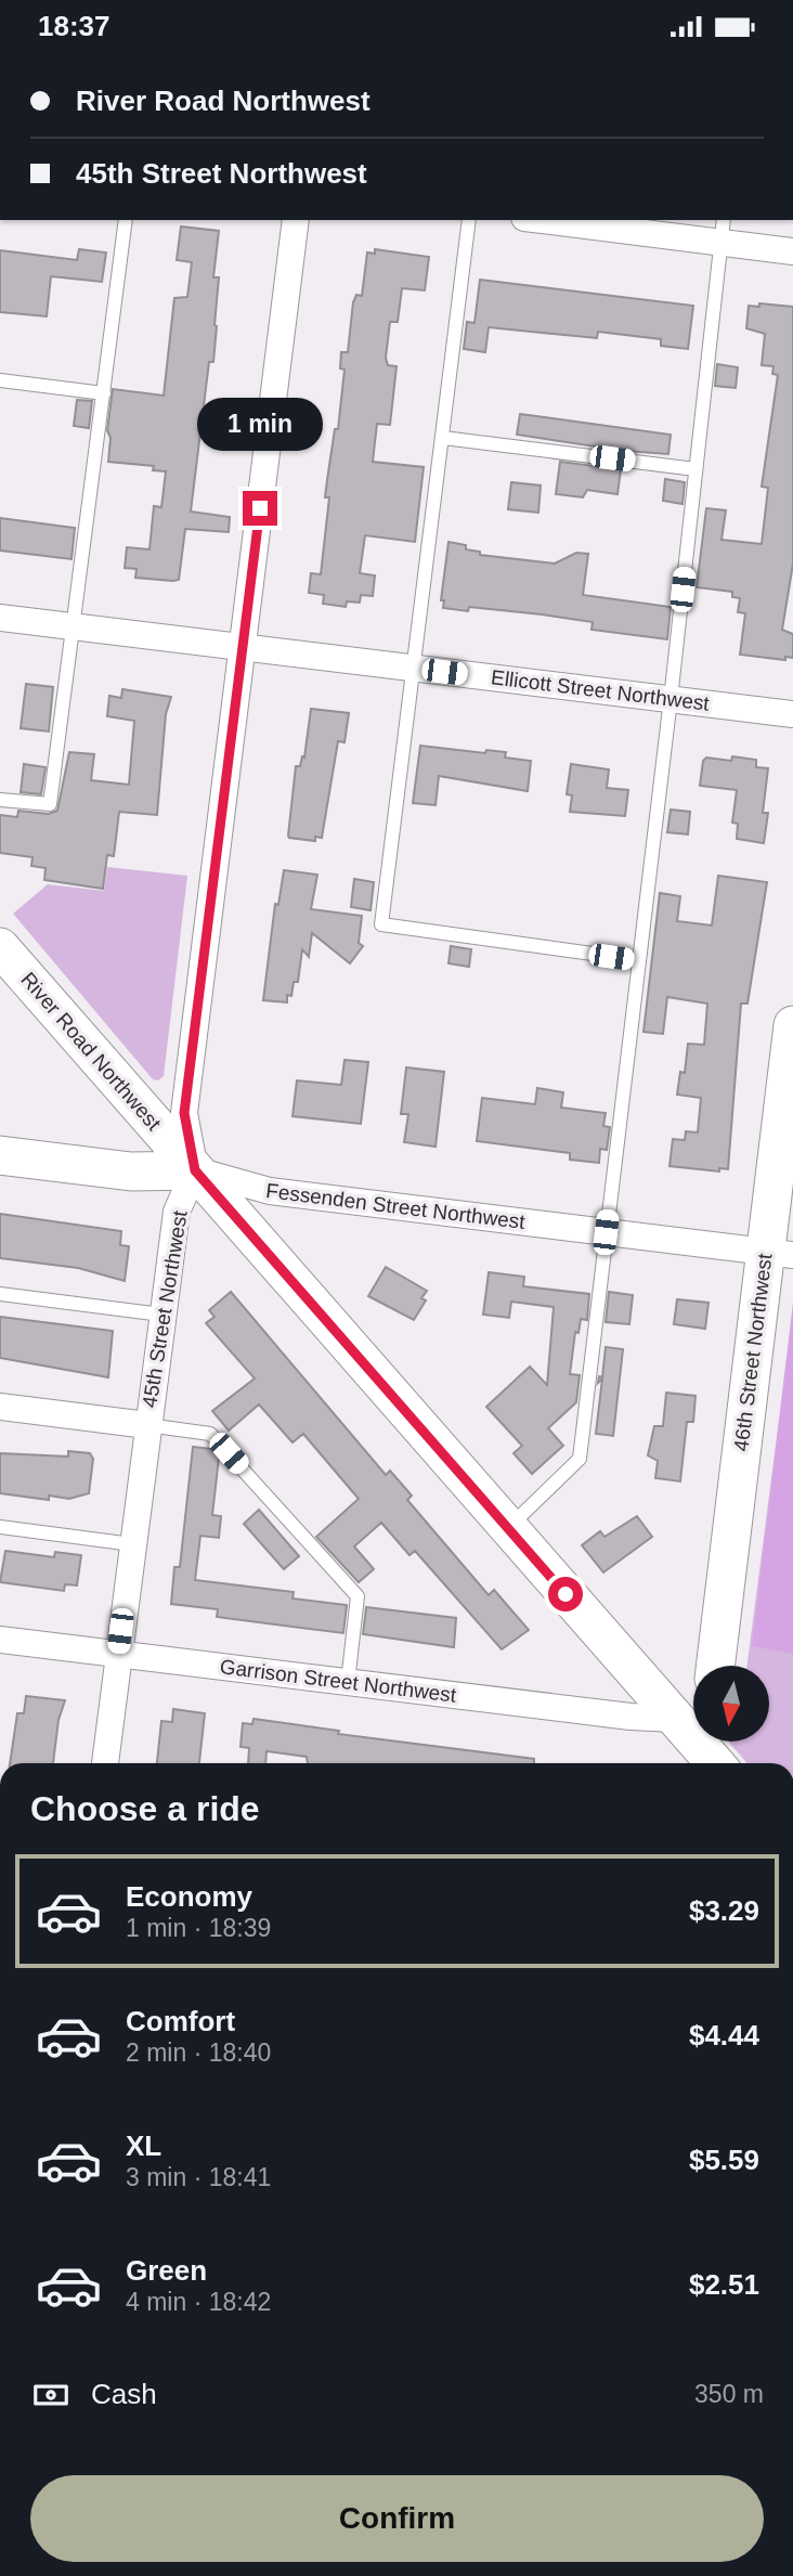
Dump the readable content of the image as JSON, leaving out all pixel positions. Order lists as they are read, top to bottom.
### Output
{
  "streets": {
    "main road": ["River Road Northwest", "Fessenden Street Northwest", "46th Street Northwest"],
    "street": ["Ellicott Street Northwest", "45th Street Northwest", "Garrison Street Northwest"]
  },
  "crossings": [
    ["River Road Northwest", "Fessenden Street Northwest"],
    ["River Road Northwest", "45th Street Northwest"],
    ["River Road Northwest", "Garrison Street Northwest"],
    ["Fessenden Street Northwest", "45th Street Northwest"],
    ["Fessenden Street Northwest", "46th Street Northwest"],
    ["45th Street Northwest", "Garrison Street Northwest"]
  ],
  "north": "bottom",
  "page": {
    "status": "18:37",
    "banner": ["River Road Northwest", "45th Street Northwest"],
    "bubble": "1 min",
    "heading": "Choose a ride",
    "list": [
      {
        "name": "Economy",
        "note": "1 min · 18:39",
        "value": "$3.29"
      },
      {
        "name": "Comfort",
        "note": "2 min · 18:40",
        "value": "$4.44"
      },
      {
        "name": "XL",
        "note": "3 min · 18:41",
        "value": "$5.59"
      },
      {
        "name": "Green",
        "note": "4 min · 18:42",
        "value": "$2.51"
      }
    ],
    "pay": ["Cash", "350 m"],
    "buttons": "Confirm"
  }
}
